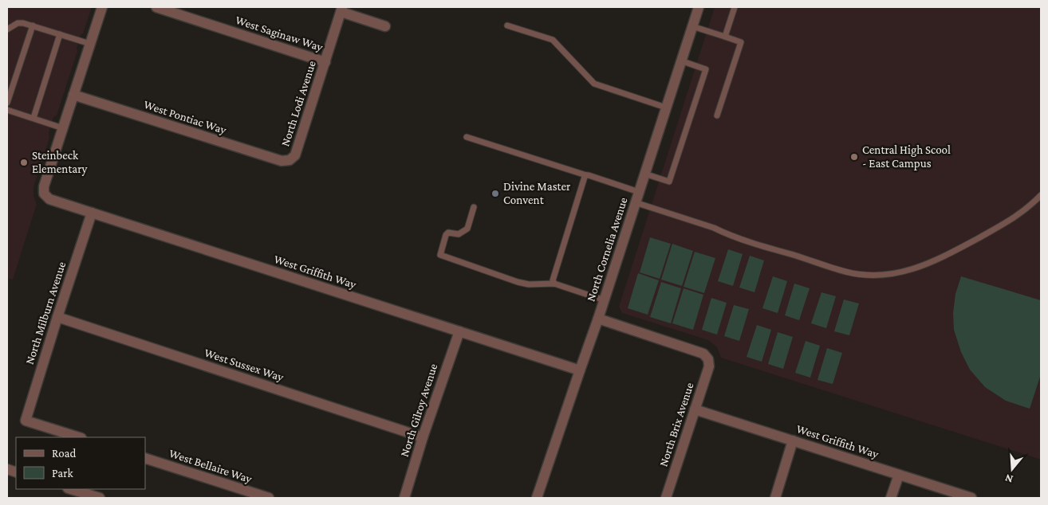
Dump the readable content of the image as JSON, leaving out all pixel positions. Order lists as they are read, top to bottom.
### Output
{
  "streets": {
    "street": [
      "West Saginaw Way",
      "North Lodi Avenue",
      "West Pontiac Way",
      "North Cornelia Avenue",
      "West Griffith Way",
      "North Milburn Avenue",
      "West Sussex Way",
      "North Gilroy Avenue",
      "North Brix Avenue",
      "West Bellaire Way"
    ]
  },
  "crossings": [
    ["West Saginaw Way", "North Lodi Avenue"],
    ["North Lodi Avenue", "West Pontiac Way"],
    ["North Cornelia Avenue", "West Griffith Way"],
    ["North Cornelia Avenue", "North Brix Avenue"],
    ["West Griffith Way", "North Milburn Avenue"],
    ["West Griffith Way", "North Gilroy Avenue"],
    ["West Griffith Way", "North Brix Avenue"],
    ["North Milburn Avenue", "West Sussex Way"],
    ["West Sussex Way", "North Gilroy Avenue"]
  ],
  "places": ["Central High Scool - East Campus", "Steinbeck Elementary", "Divine Master Convent"],
  "legend": ["Road", "Park"],
  "north": "bottom"
}
